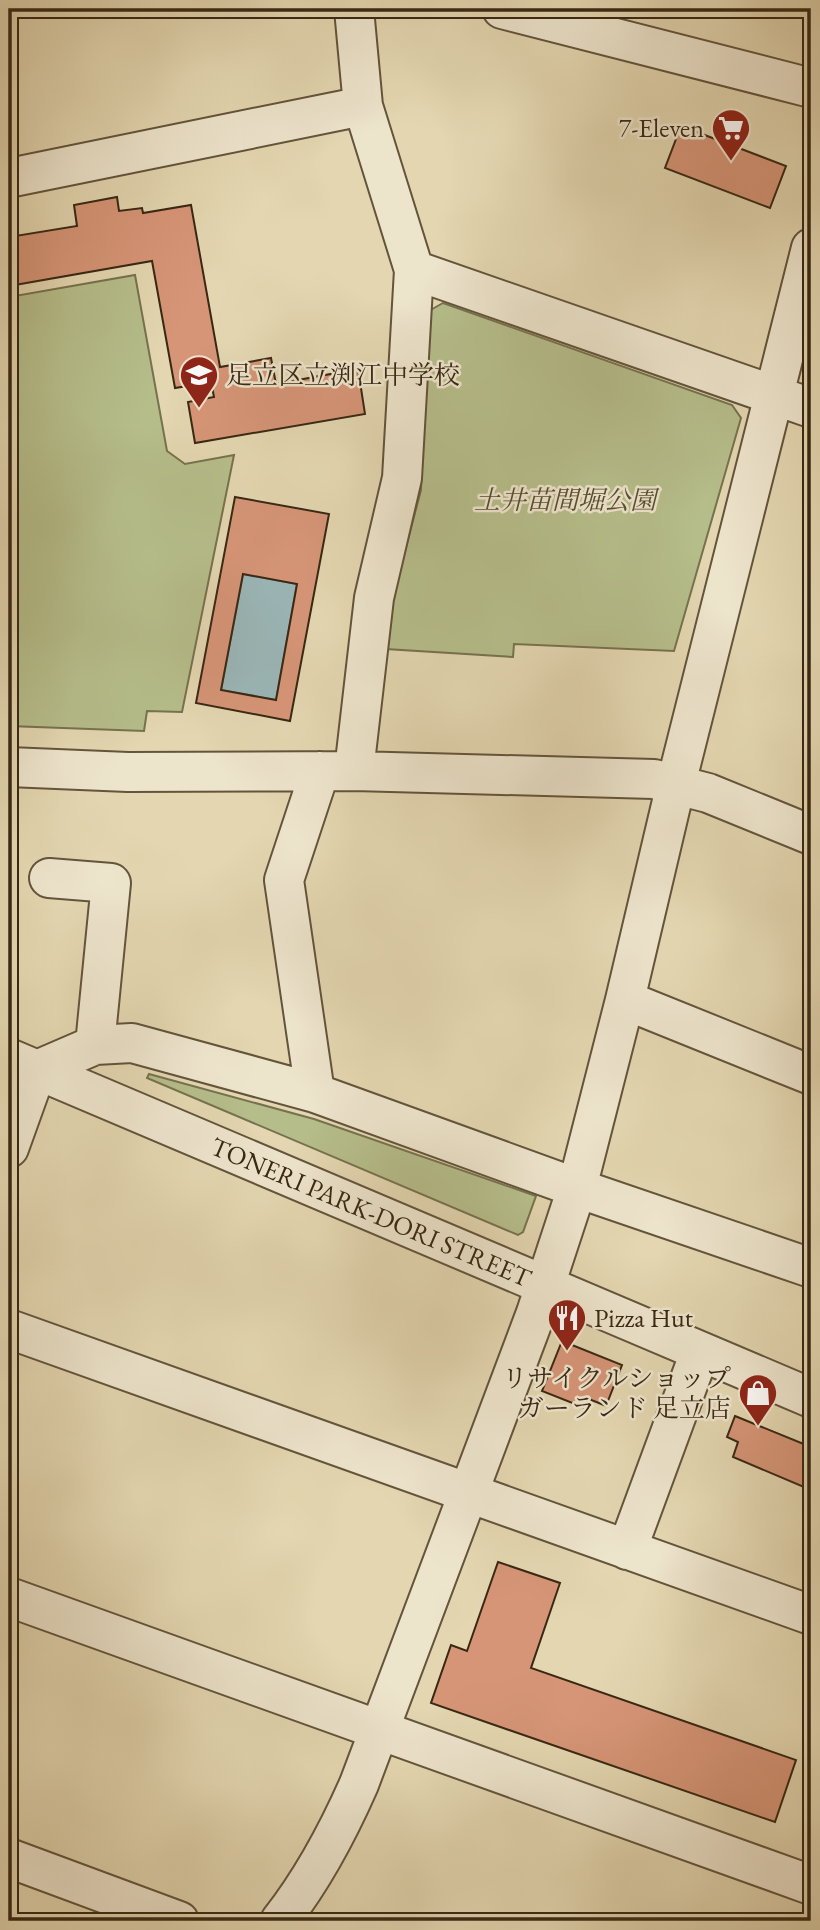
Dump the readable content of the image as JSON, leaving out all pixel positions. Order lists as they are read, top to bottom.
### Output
{
  "streets": {
    "street": ["TONERI PARK-DORI STREET"]
  },
  "parks": ["土井苗間堀公園"],
  "places": {
    "supermarket": ["7-Eleven"],
    "school or university": ["足立区立渕江中学校"],
    "restaurant": ["Pizza Hut"],
    "shop": ["リサイクルショップ ガーランド 足立店"]
  }
}
